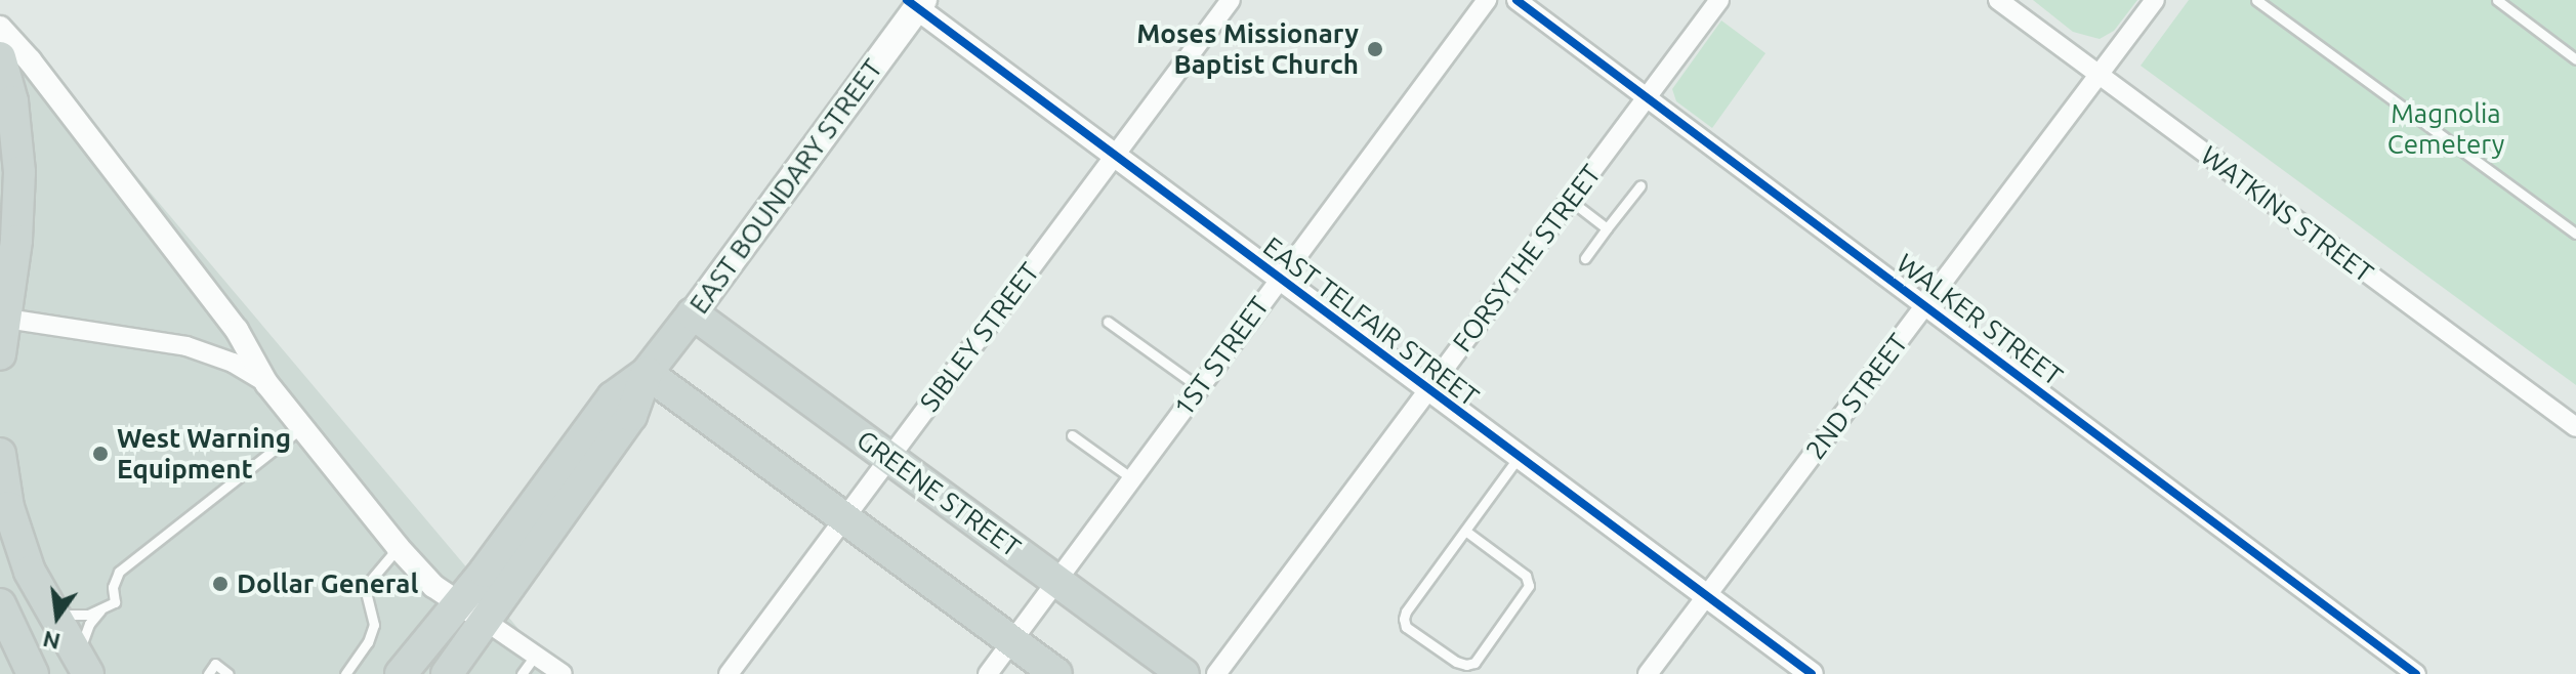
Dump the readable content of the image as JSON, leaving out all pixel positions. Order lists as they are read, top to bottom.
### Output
{
  "streets": {
    "main road": ["EAST BOUNDARY STREET", "GREENE STREET"],
    "street": [
      "WATKINS STREET",
      "FORSYTHE STREET",
      "WALKER STREET",
      "EAST TELFAIR STREET",
      "SIBLEY STREET",
      "1ST STREET",
      "2ND STREET"
    ]
  },
  "crossings": [
    ["EAST BOUNDARY STREET", "EAST TELFAIR STREET"],
    ["EAST BOUNDARY STREET", "GREENE STREET"],
    ["WATKINS STREET", "2ND STREET"],
    ["FORSYTHE STREET", "WALKER STREET"],
    ["FORSYTHE STREET", "EAST TELFAIR STREET"],
    ["WALKER STREET", "2ND STREET"],
    ["EAST TELFAIR STREET", "SIBLEY STREET"],
    ["EAST TELFAIR STREET", "1ST STREET"],
    ["EAST TELFAIR STREET", "2ND STREET"],
    ["SIBLEY STREET", "GREENE STREET"],
    ["1ST STREET", "GREENE STREET"]
  ],
  "parks": ["Magnolia Cemetery"],
  "places": ["Moses Missionary Baptist Church", "West Warning Equipment", "Dollar General"],
  "north": "bottom"
}
